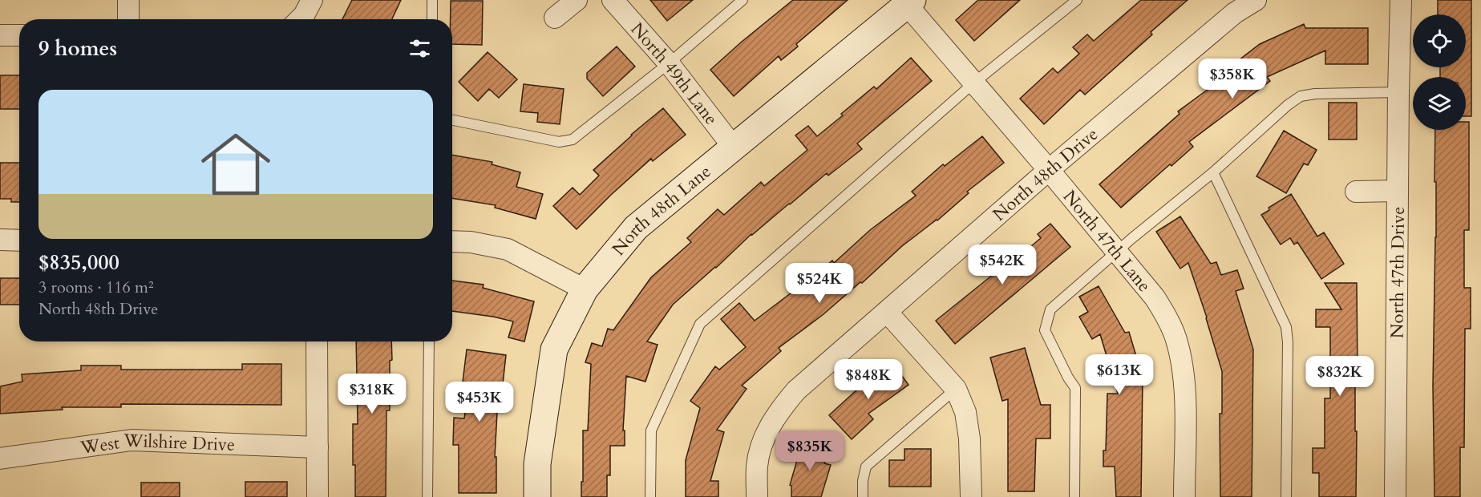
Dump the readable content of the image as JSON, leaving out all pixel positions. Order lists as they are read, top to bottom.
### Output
{
  "streets": {
    "street": [
      "North 49th Lane",
      "North 48th Drive",
      "North 48th Lane",
      "North 47th Lane",
      "North 47th Drive",
      "West Wilshire Drive"
    ]
  },
  "crossings": [
    ["North 49th Lane", "North 48th Lane"],
    ["North 48th Drive", "North 47th Lane"],
    ["North 48th Lane", "North 47th Lane"]
  ],
  "page": {
    "heading": "9 homes",
    "price": [
      "$358K",
      "$542K",
      "$524K",
      "$613K",
      "$832K",
      "$848K",
      "$318K",
      "$453K",
      "$835K"
    ],
    "list": [
      {
        "name": "$835,000",
        "note": "3 rooms · 116 m² · North 48th Drive"
      }
    ]
  }
}
